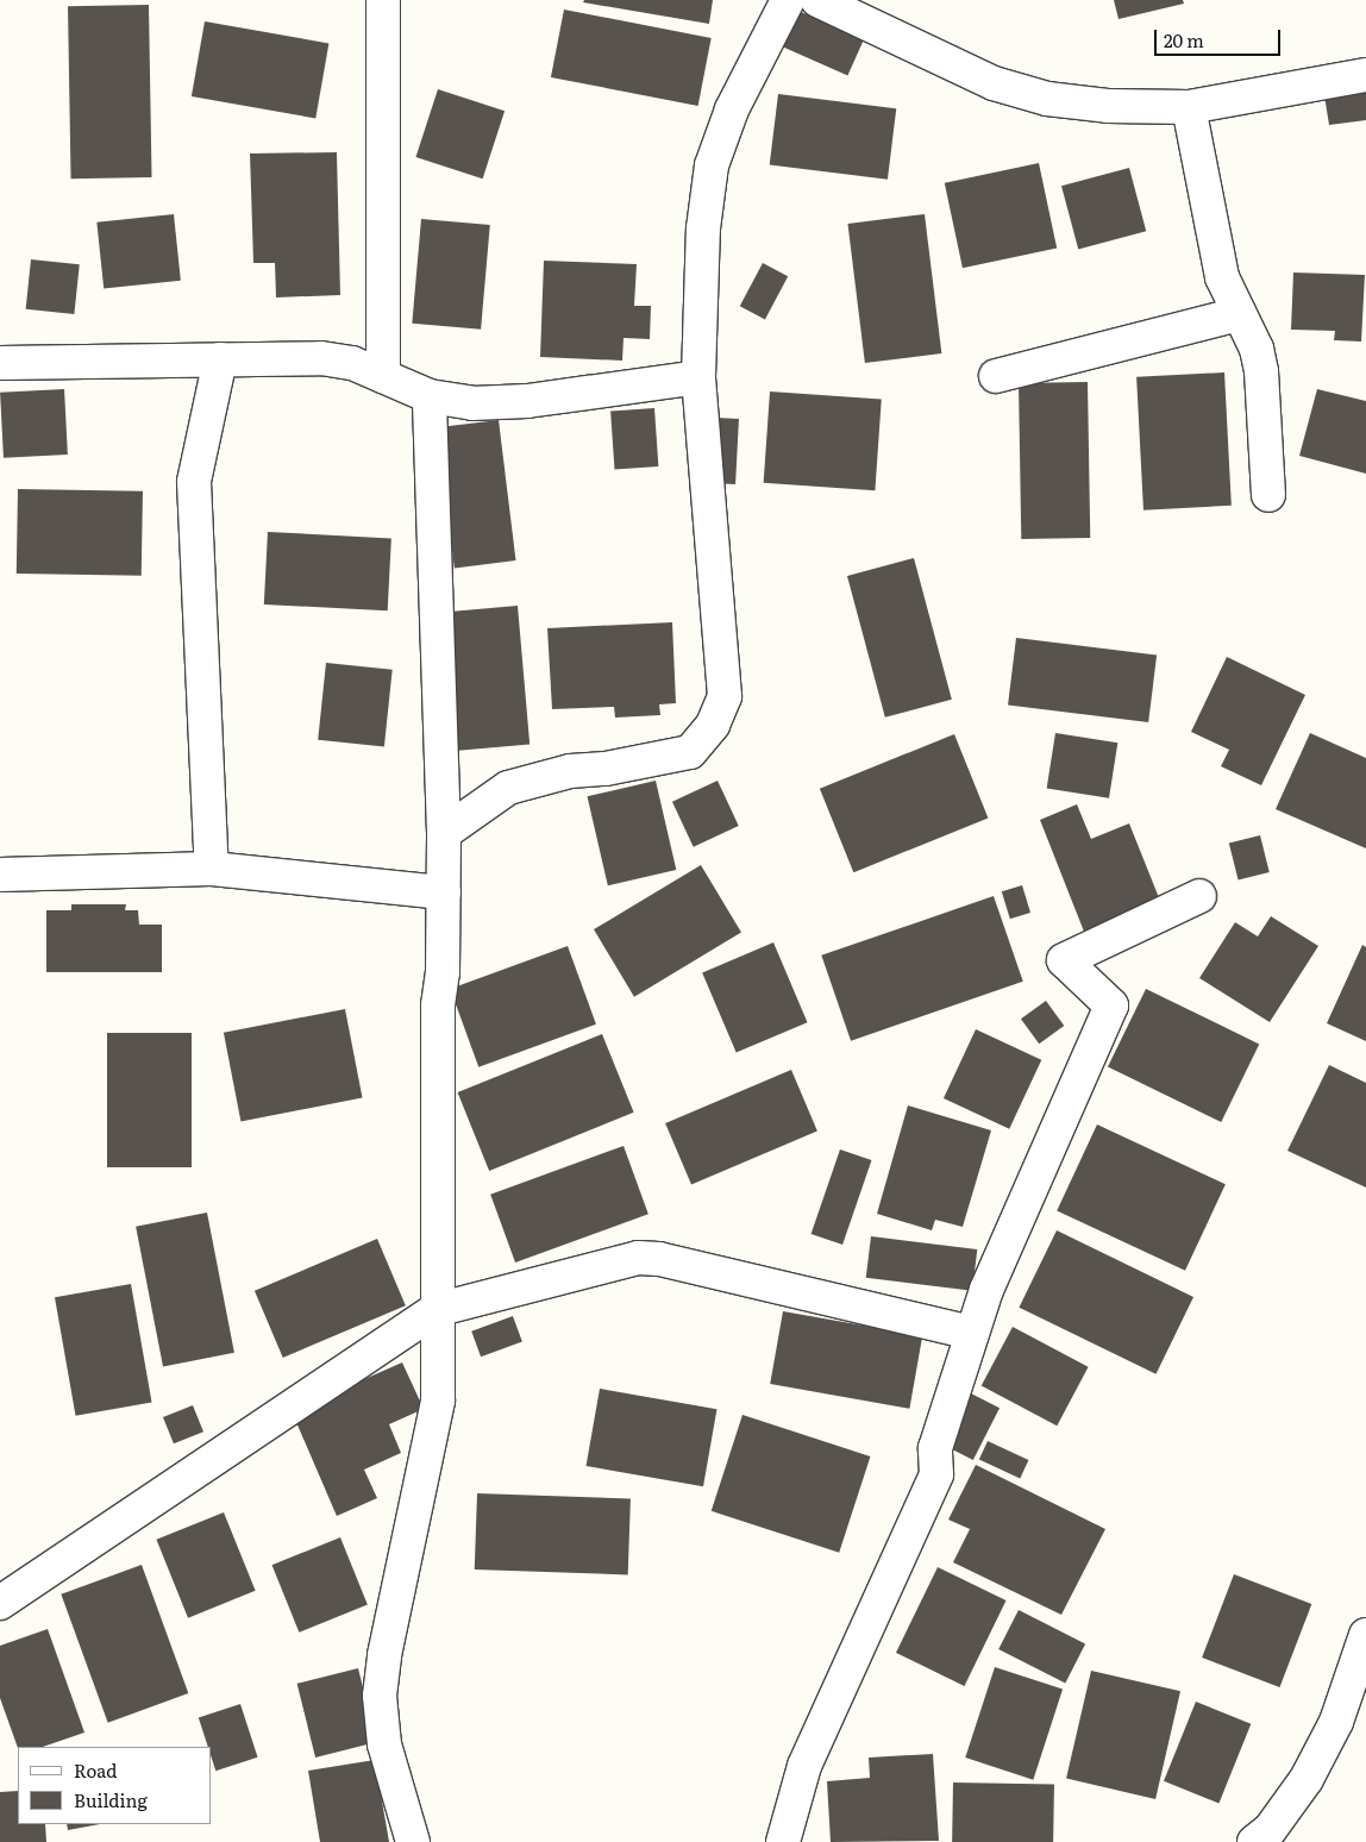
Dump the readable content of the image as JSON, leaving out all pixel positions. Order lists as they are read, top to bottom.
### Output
{
  "legend": ["Road", "Building"],
  "scale_bar": "20 m"
}
